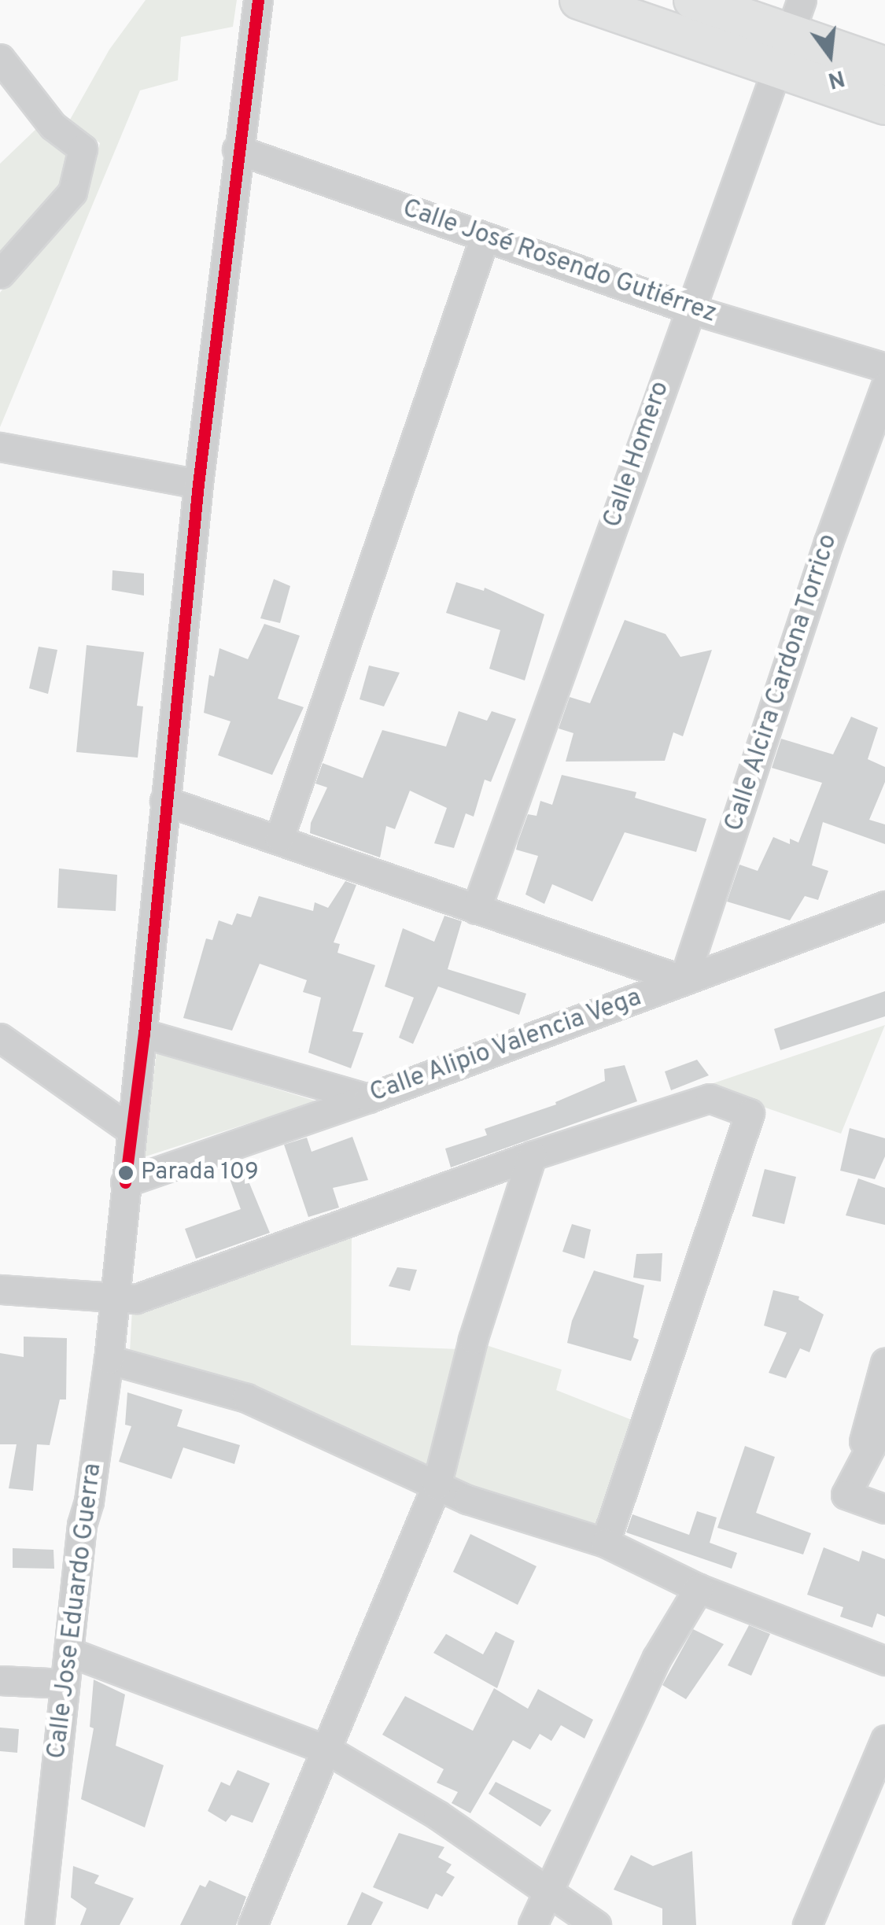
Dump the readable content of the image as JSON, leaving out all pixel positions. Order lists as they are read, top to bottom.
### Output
{
  "streets": {
    "street": [
      "Calle José Rosendo Gutiérrez",
      "Calle Homero",
      "Calle Alcira Cardona Torrico",
      "Calle Alipio Valencia Vega",
      "Calle Jose Eduardo Guerra"
    ]
  },
  "crossings": [
    ["Calle José Rosendo Gutiérrez", "Calle Homero"],
    ["Calle Alcira Cardona Torrico", "Calle Alipio Valencia Vega"],
    ["Calle Alipio Valencia Vega", "Calle Jose Eduardo Guerra"]
  ],
  "places": ["Parada 109"],
  "lines": ["transit line 109"],
  "north": "bottom"
}
